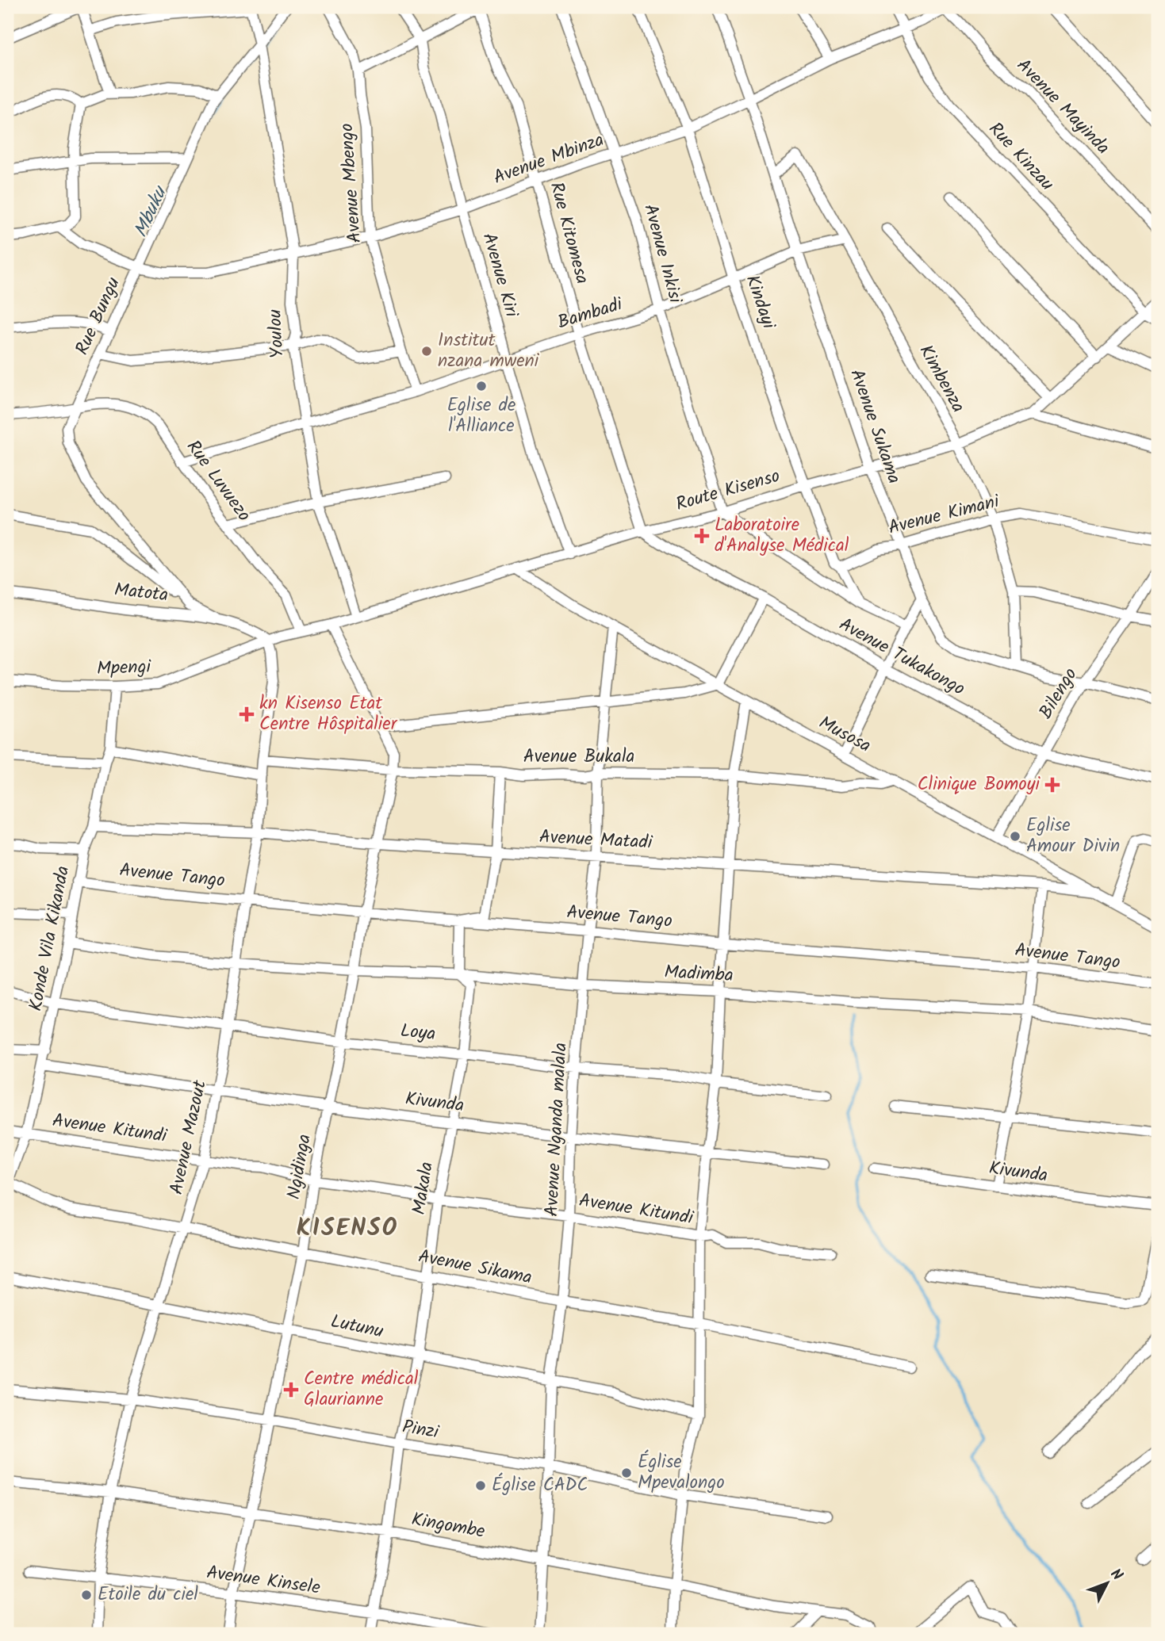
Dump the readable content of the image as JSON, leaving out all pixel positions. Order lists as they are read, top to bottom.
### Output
{
  "streets": {
    "street": [
      "Avenue Mayinda",
      "Rue Kinzau",
      "Avenue Mbinza",
      "Avenue Mbengo",
      "Rue Kitomesa",
      "Avenue Inkisi",
      "Avenue Kiri",
      "Kindayi",
      "Bambadi",
      "Rue Bungu",
      "Youlou",
      "Kimbenza",
      "Avenue Sukama",
      "Rue Luvuezo",
      "Route Kisenso",
      "Avenue Kimani",
      "Matota",
      "Avenue Tukakongo",
      "Mpengi",
      "Bilengo",
      "Musosa",
      "Avenue Bukala",
      "Avenue Matadi",
      "Avenue Tango",
      "Konde Vila Kikanda",
      "Madimba",
      "Loya",
      "Kivunda",
      "Avenue Kitundi",
      "Avenue Nganda malala",
      "Avenue Mazout",
      "Ngidinga",
      "Makala",
      "Avenue Sikama",
      "Lutunu",
      "Pinzi",
      "Kingombe",
      "Avenue Kinsele"
    ]
  },
  "crossings": [
    ["Avenue Mayinda", "Avenue Mbinza"],
    ["Rue Kinzau", "Avenue Mbinza"],
    ["Rue Kinzau", "Route Kisenso"],
    ["Avenue Mbinza", "Avenue Mbengo"],
    ["Avenue Mbinza", "Rue Kitomesa"],
    ["Avenue Mbinza", "Avenue Inkisi"],
    ["Avenue Mbinza", "Avenue Kiri"],
    ["Avenue Mbinza", "Kindayi"],
    ["Avenue Mbinza", "Rue Bungu"],
    ["Avenue Mbinza", "Youlou"],
    ["Avenue Mbinza", "Avenue Sukama"],
    ["Avenue Mbengo", "Bambadi"],
    ["Rue Kitomesa", "Bambadi"],
    ["Rue Kitomesa", "Route Kisenso"],
    ["Rue Kitomesa", "Avenue Tukakongo"],
    ["Avenue Inkisi", "Bambadi"],
    ["Avenue Inkisi", "Route Kisenso"],
    ["Avenue Kiri", "Bambadi"],
    ["Avenue Kiri", "Route Kisenso"],
    ["Kindayi", "Bambadi"],
    ["Kindayi", "Route Kisenso"],
    ["Kindayi", "Avenue Kimani"],
    ["Bambadi", "Youlou"],
    ["Bambadi", "Kimbenza"],
    ["Bambadi", "Avenue Sukama"],
    ["Bambadi", "Rue Luvuezo"],
    ["Rue Bungu", "Youlou"],
    ["Rue Bungu", "Rue Luvuezo"],
    ["Rue Bungu", "Matota"],
    ["Youlou", "Route Kisenso"],
    ["Kimbenza", "Avenue Sukama"],
    ["Kimbenza", "Route Kisenso"],
    ["Kimbenza", "Avenue Kimani"],
    ["Avenue Sukama", "Route Kisenso"],
    ["Avenue Sukama", "Avenue Kimani"],
    ["Avenue Sukama", "Bilengo"],
    ["Rue Luvuezo", "Route Kisenso"],
    ["Route Kisenso", "Matota"],
    ["Route Kisenso", "Avenue Tukakongo"],
    ["Route Kisenso", "Mpengi"],
    ["Route Kisenso", "Musosa"],
    ["Route Kisenso", "Avenue Mazout"],
    ["Route Kisenso", "Ngidinga"],
    ["Matota", "Mpengi"],
    ["Matota", "Avenue Mazout"],
    ["Avenue Tukakongo", "Bilengo"],
    ["Mpengi", "Konde Vila Kikanda"],
    ["Mpengi", "Avenue Mazout"],
    ["Bilengo", "Musosa"],
    ["Musosa", "Avenue Bukala"],
    ["Musosa", "Avenue Matadi"],
    ["Musosa", "Avenue Nganda malala"],
    ["Avenue Bukala", "Avenue Nganda malala"],
    ["Avenue Bukala", "Avenue Mazout"],
    ["Avenue Bukala", "Ngidinga"],
    ["Avenue Matadi", "Konde Vila Kikanda"],
    ["Avenue Matadi", "Avenue Nganda malala"],
    ["Avenue Matadi", "Avenue Mazout"],
    ["Avenue Matadi", "Ngidinga"],
    ["Avenue Tango", "Konde Vila Kikanda"],
    ["Avenue Tango", "Avenue Nganda malala"],
    ["Avenue Tango", "Avenue Mazout"],
    ["Avenue Tango", "Ngidinga"],
    ["Avenue Tango", "Makala"],
    ["Konde Vila Kikanda", "Madimba"],
    ["Konde Vila Kikanda", "Loya"],
    ["Konde Vila Kikanda", "Kivunda"],
    ["Konde Vila Kikanda", "Avenue Kitundi"],
    ["Konde Vila Kikanda", "Avenue Sikama"],
    ["Madimba", "Avenue Nganda malala"],
    ["Madimba", "Avenue Mazout"],
    ["Madimba", "Ngidinga"],
    ["Madimba", "Makala"],
    ["Loya", "Avenue Nganda malala"],
    ["Loya", "Avenue Mazout"],
    ["Loya", "Ngidinga"],
    ["Loya", "Makala"],
    ["Kivunda", "Avenue Nganda malala"],
    ["Kivunda", "Avenue Mazout"],
    ["Kivunda", "Ngidinga"],
    ["Kivunda", "Makala"],
    ["Avenue Kitundi", "Avenue Nganda malala"],
    ["Avenue Kitundi", "Avenue Mazout"],
    ["Avenue Kitundi", "Ngidinga"],
    ["Avenue Kitundi", "Makala"],
    ["Avenue Nganda malala", "Avenue Sikama"],
    ["Avenue Nganda malala", "Lutunu"],
    ["Avenue Nganda malala", "Pinzi"],
    ["Avenue Nganda malala", "Kingombe"],
    ["Avenue Mazout", "Avenue Sikama"],
    ["Avenue Mazout", "Lutunu"],
    ["Avenue Mazout", "Pinzi"],
    ["Avenue Mazout", "Kingombe"],
    ["Avenue Mazout", "Avenue Kinsele"],
    ["Ngidinga", "Avenue Sikama"],
    ["Ngidinga", "Lutunu"],
    ["Ngidinga", "Pinzi"],
    ["Ngidinga", "Kingombe"],
    ["Ngidinga", "Avenue Kinsele"],
    ["Makala", "Avenue Sikama"],
    ["Makala", "Lutunu"],
    ["Makala", "Pinzi"],
    ["Makala", "Kingombe"],
    ["Makala", "Avenue Kinsele"]
  ],
  "districts": ["KISENSO"],
  "water": ["Mbuku"],
  "places": {
    "other": [
      "Institut nzana mweni",
      "Eglise de l'Alliance",
      "Eglise Amour Divin",
      "Église Mpevalongo",
      "Église CADC",
      "Etoile du ciel"
    ],
    "health": [
      "Laboratoire d'Analyse Médical",
      "kn Kisenso Etat Centre Hôspitalier",
      "Clinique Bomoyi",
      "Centre médical Glaurianne"
    ]
  },
  "north": "top right"
}
